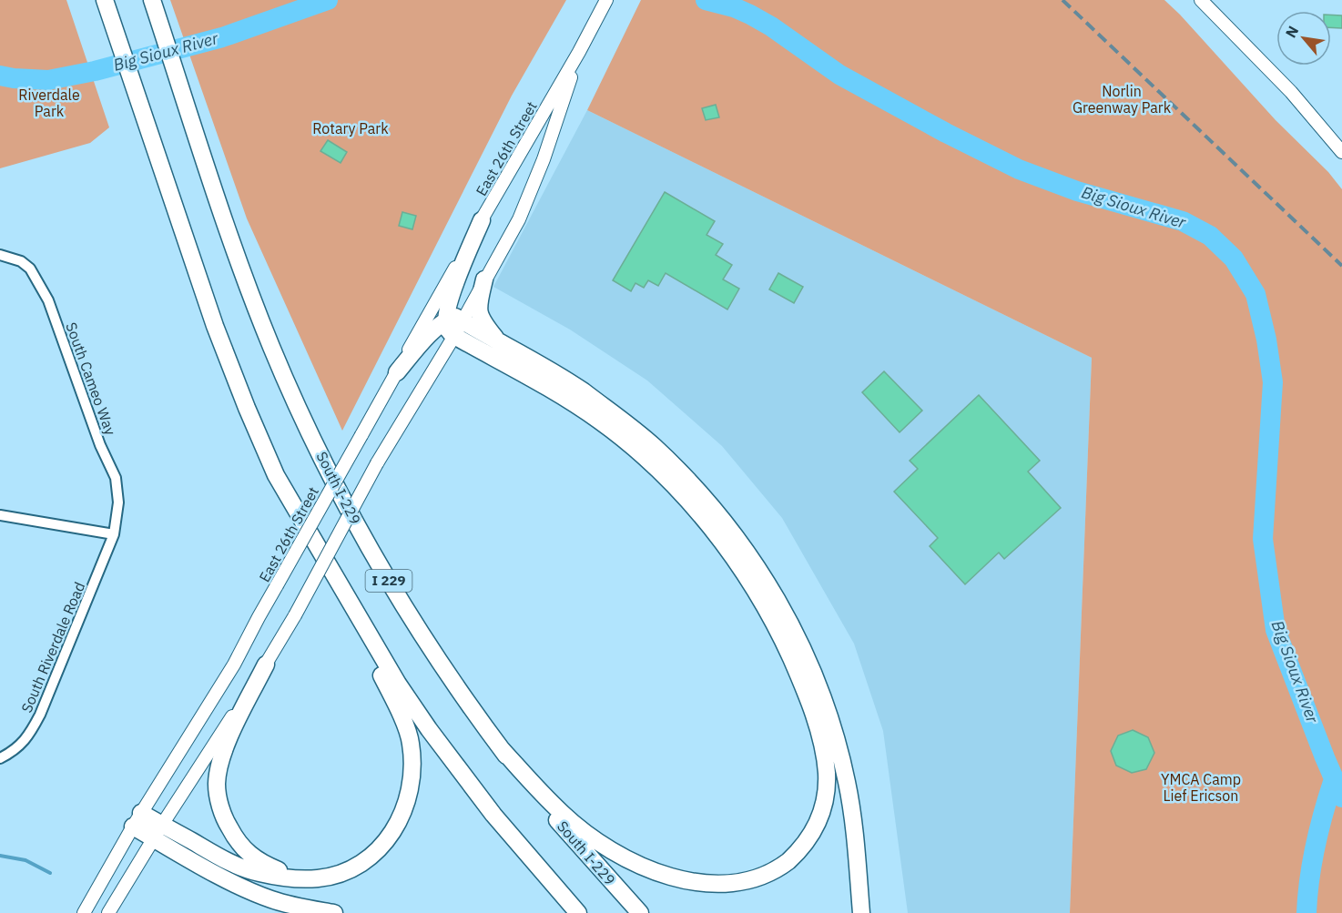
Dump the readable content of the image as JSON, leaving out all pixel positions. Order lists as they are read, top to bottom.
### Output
{
  "streets": {
    "highway": ["South I-229", "I 229"],
    "main road": ["East 26th Street"],
    "street": ["South Cameo Way", "South Riverdale Road"]
  },
  "crossings": [
    ["South Cameo Way", "South Riverdale Road"]
  ],
  "water": ["Big Sioux River"],
  "parks": [
    "Norlin Greenway Park",
    "Riverdale Park",
    "Rotary Park",
    "YMCA Camp Lief Ericson"
  ],
  "north": "top left"
}
